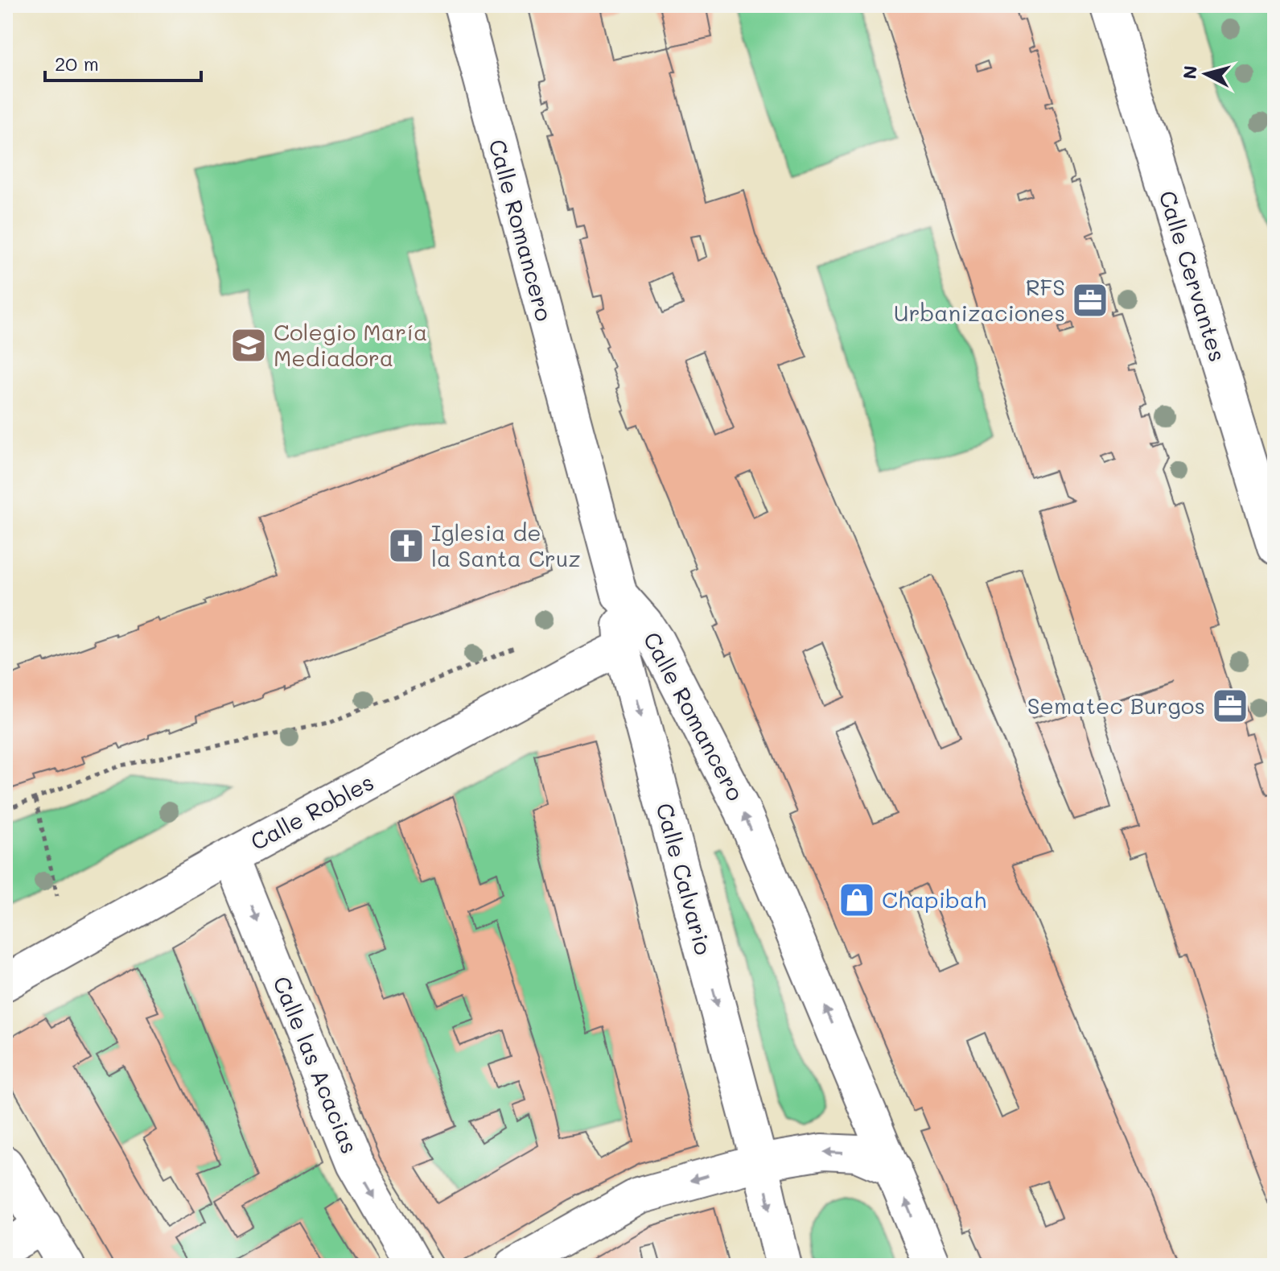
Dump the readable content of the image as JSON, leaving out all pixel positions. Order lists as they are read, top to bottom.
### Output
{
  "streets": {
    "street": [
      "Calle Romancero",
      "Calle Cervantes",
      "Calle Robles",
      "Calle Calvario",
      "Calle las Acacias"
    ]
  },
  "crossings": [
    ["Calle Romancero", "Calle Calvario"],
    ["Calle Robles", "Calle Calvario"],
    ["Calle Robles", "Calle las Acacias"]
  ],
  "one_way": ["Calle Romancero", "Calle Calvario", "Calle las Acacias"],
  "places": {
    "office": ["RFS Urbanizaciones", "Sematec Burgos"],
    "school or university": ["Colegio María Mediadora"],
    "church": ["Iglesia de la Santa Cruz"],
    "shop": ["Chapibah"]
  },
  "scale_bar": "20 m",
  "north": "left"
}
